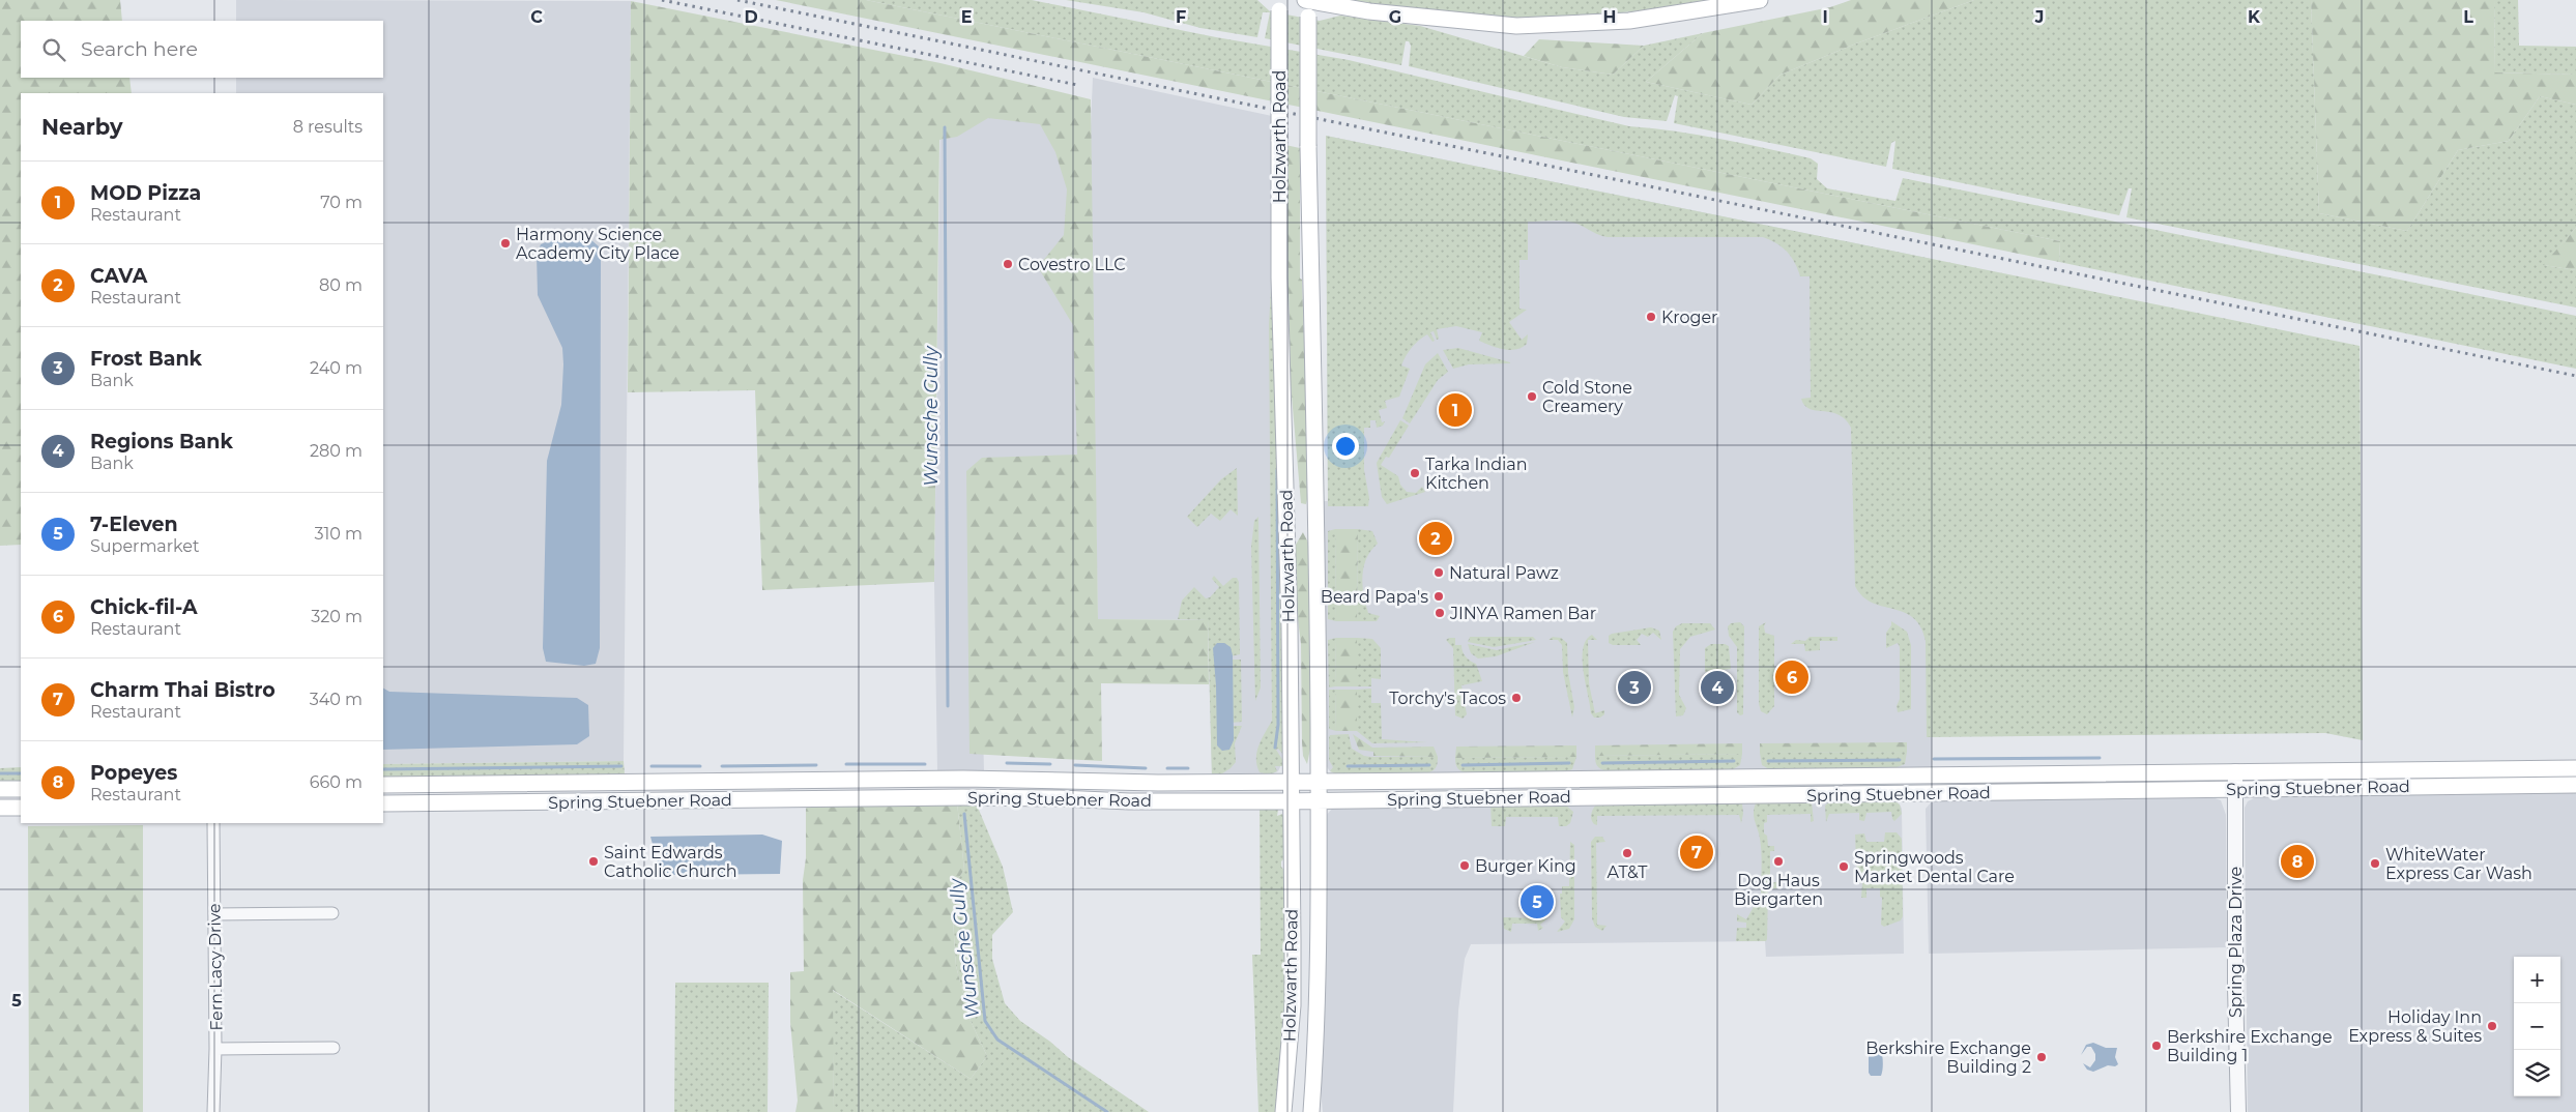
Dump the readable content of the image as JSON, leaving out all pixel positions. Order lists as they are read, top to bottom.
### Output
{
  "streets": {
    "main road": ["Holzwarth Road", "Spring Stuebner Road"],
    "street": ["Spring Plaza Drive", "Fern Lacy Drive"]
  },
  "crossings": [
    ["Holzwarth Road", "Spring Stuebner Road"],
    ["Spring Stuebner Road", "Spring Plaza Drive"]
  ],
  "water": ["Wunsche Gully"],
  "places": [
    "Harmony Science Academy City Place",
    "Covestro LLC",
    "Kroger",
    "Cold Stone Creamery",
    "Tarka Indian Kitchen",
    "Natural Pawz",
    "Beard Papa's",
    "JINYA Ramen Bar",
    "Torchy's Tacos",
    "AT&T",
    "Saint Edwards Catholic Church",
    "Dog Haus Biergarten",
    "WhiteWater Express Car Wash",
    "Burger King",
    "Springwoods Market Dental Care",
    "Holiday Inn Express & Suites",
    "Berkshire Exchange Building 1",
    "Berkshire Exchange Building 2"
  ],
  "page": {
    "search": "Search here",
    "heading": ["Nearby", "8 results"],
    "list": [
      {
        "mark": "1",
        "name": "MOD Pizza",
        "note": "Restaurant",
        "value": "70 m"
      },
      {
        "mark": "2",
        "name": "CAVA",
        "note": "Restaurant",
        "value": "80 m"
      },
      {
        "mark": "3",
        "name": "Frost Bank",
        "note": "Bank",
        "value": "240 m"
      },
      {
        "mark": "4",
        "name": "Regions Bank",
        "note": "Bank",
        "value": "280 m"
      },
      {
        "mark": "5",
        "name": "7-Eleven",
        "note": "Supermarket",
        "value": "310 m"
      },
      {
        "mark": "6",
        "name": "Chick-fil-A",
        "note": "Restaurant",
        "value": "320 m"
      },
      {
        "mark": "7",
        "name": "Charm Thai Bistro",
        "note": "Restaurant",
        "value": "340 m"
      },
      {
        "mark": "8",
        "name": "Popeyes",
        "note": "Restaurant",
        "value": "660 m"
      }
    ],
    "pins": [
      "1",
      "2",
      "6",
      "3",
      "4",
      "7",
      "8",
      "5"
    ],
    "map_buttons": ["+", "−"]
  },
  "grid": {
    "columns": [
      "C",
      "D",
      "E",
      "F",
      "G",
      "H",
      "I",
      "J",
      "K",
      "L"
    ],
    "rows": ["5"]
  }
}
